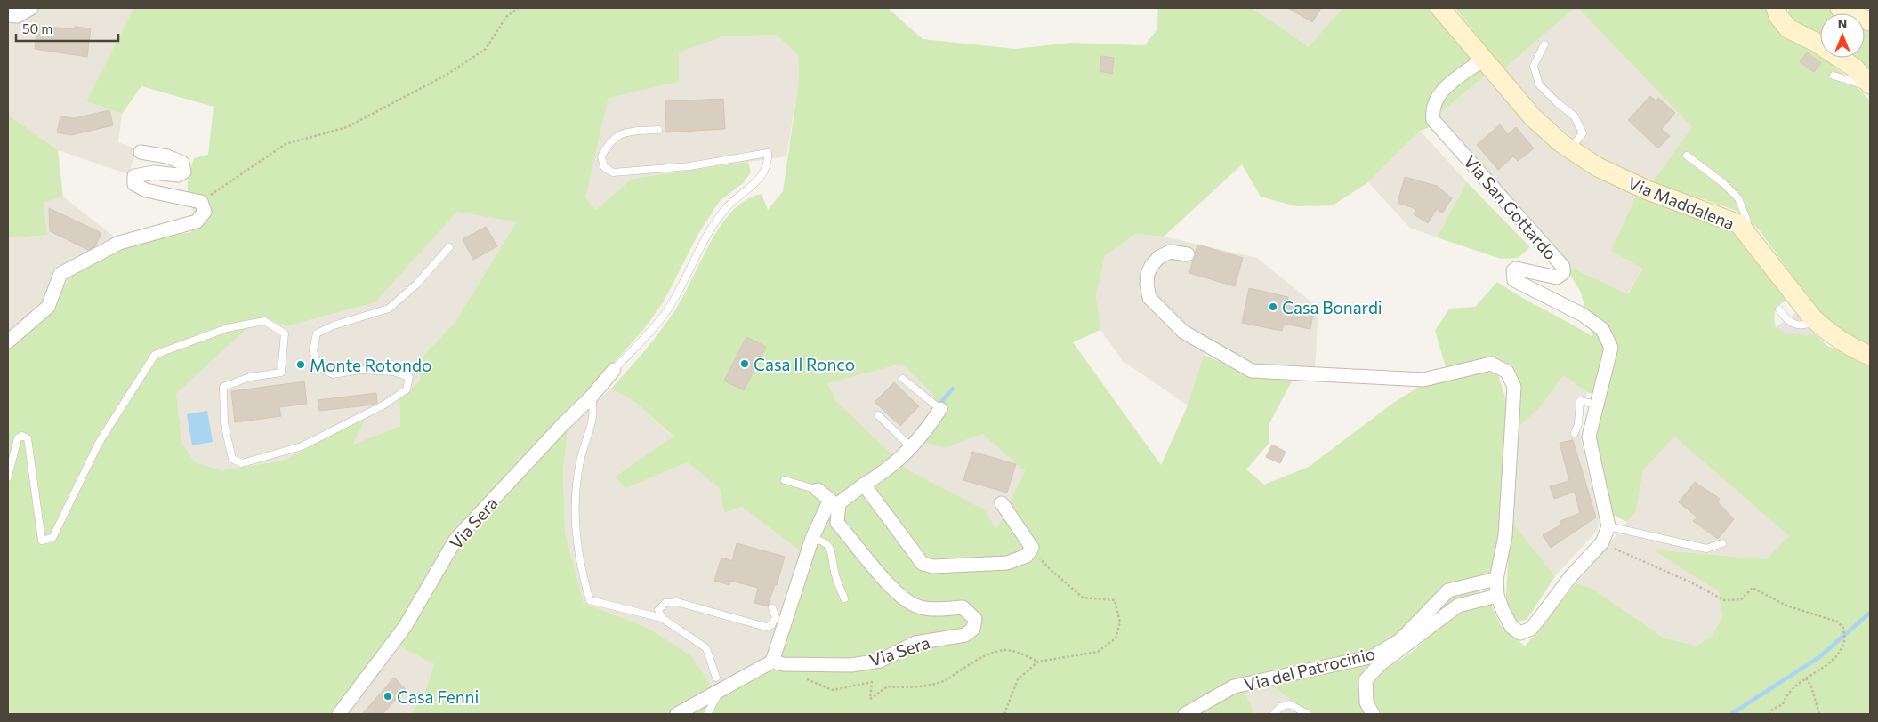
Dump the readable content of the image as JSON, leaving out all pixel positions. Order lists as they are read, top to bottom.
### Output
{
  "streets": {
    "street": [
      "Via Maddalena",
      "Via San Gottardo",
      "Via Sera",
      "Via del Patrocinio"
    ]
  },
  "crossings": [
    ["Via Maddalena", "Via San Gottardo"]
  ],
  "places": [
    "Casa Bonardi",
    "Casa Il Ronco",
    "Monte Rotondo",
    "Casa Fenni"
  ],
  "scale_bar": "50 m",
  "north": "top"
}
